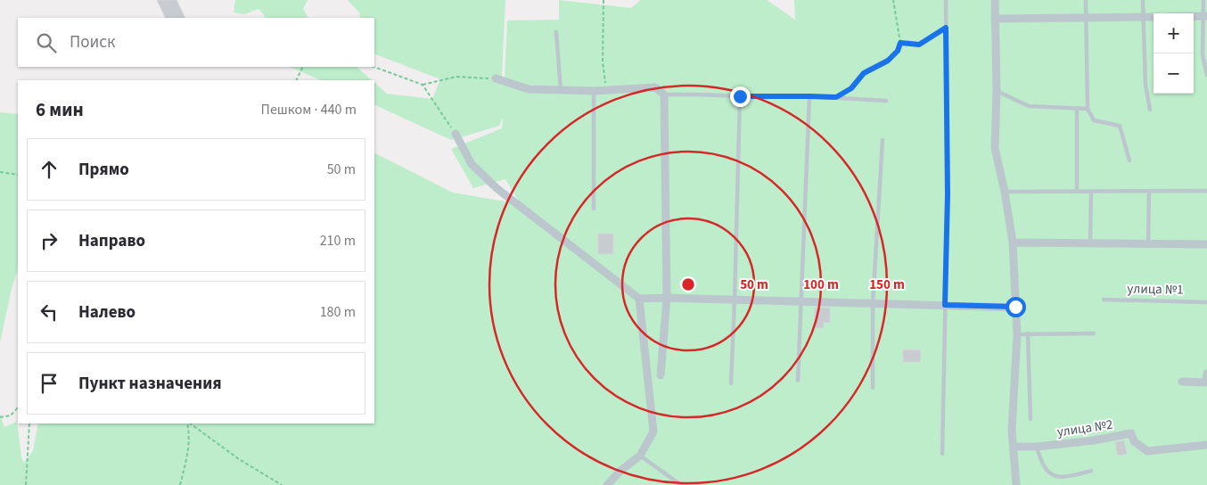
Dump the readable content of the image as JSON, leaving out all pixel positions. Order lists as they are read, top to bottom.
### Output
{
  "streets": {
    "street": ["улица №2"],
    "lane": ["улица №1"]
  },
  "page": {
    "map_buttons": ["+", "−"],
    "search": "Поиск",
    "heading": ["6 мин", "Пешком · 440 m"],
    "list": [
      ["Прямо", "50 m"],
      ["Направо", "210 m"],
      ["Налево", "180 m"],
      "Пункт назначения"
    ]
  },
  "rings": ["50 m", "100 m", "150 m"]
}
